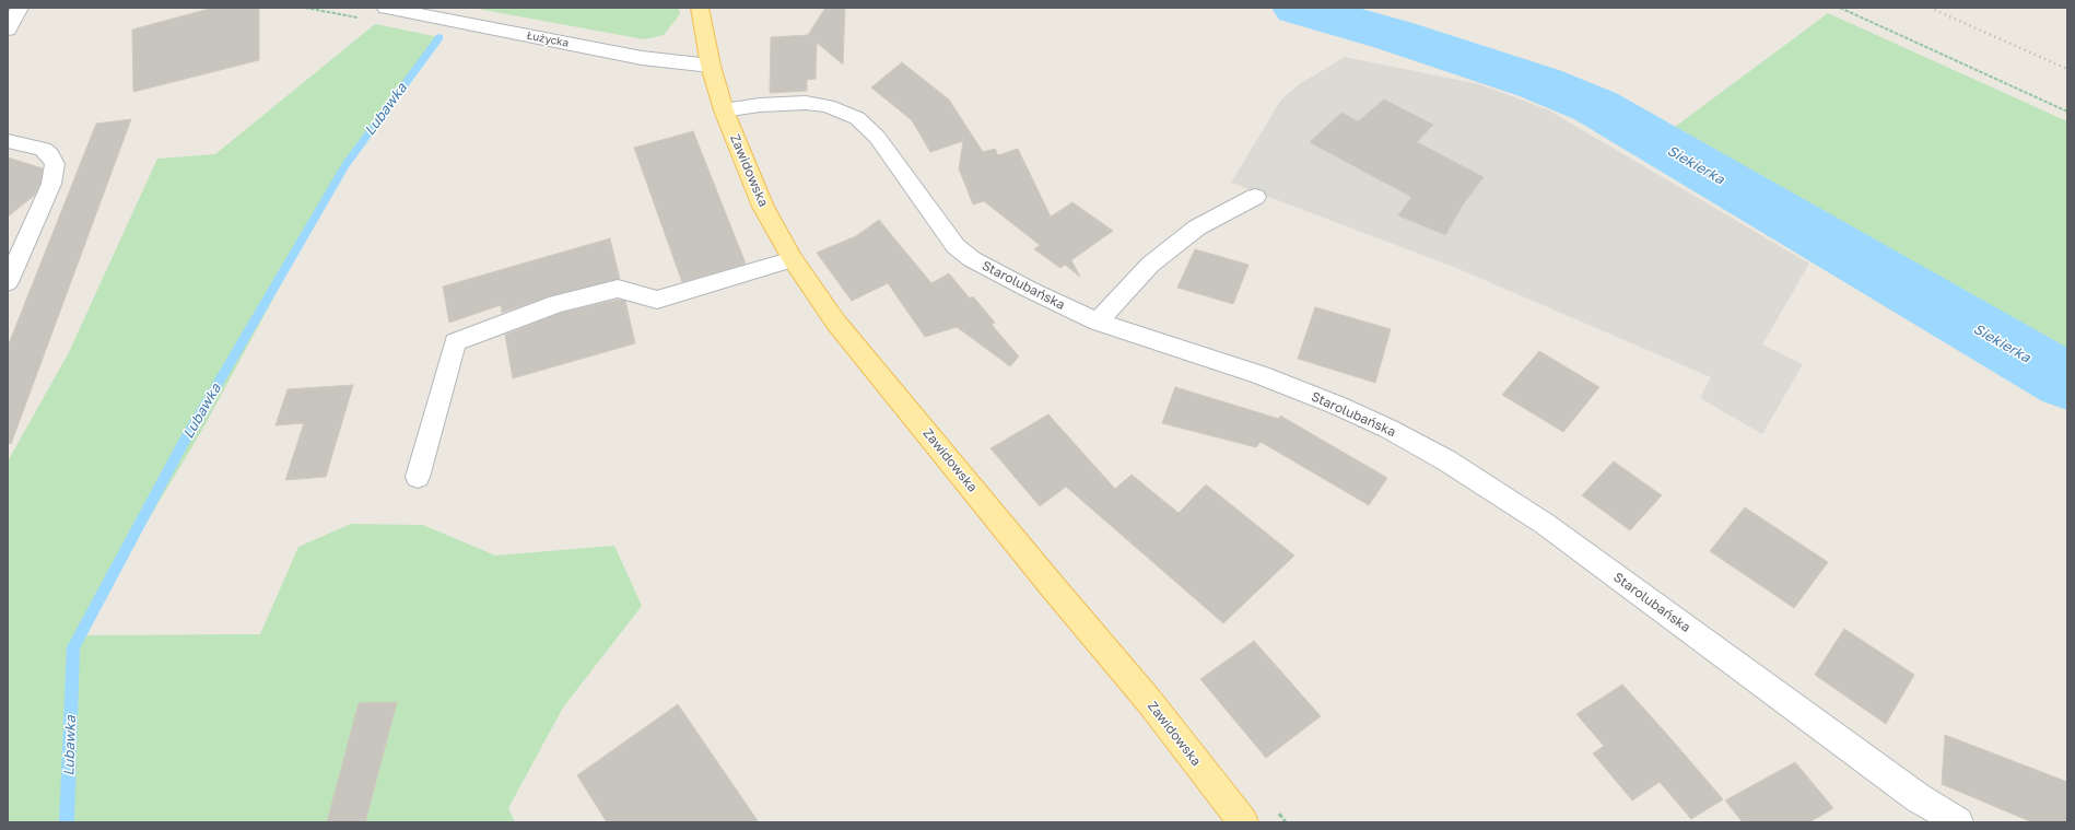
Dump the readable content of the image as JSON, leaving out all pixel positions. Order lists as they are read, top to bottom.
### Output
{
  "streets": {
    "main road": ["Zawidowska"],
    "street": ["Łużycka", "Starolubańska"]
  },
  "crossings": [
    ["Łużycka", "Zawidowska"],
    ["Zawidowska", "Starolubańska"]
  ],
  "water": ["Lubawka", "Siekierka"]
}
